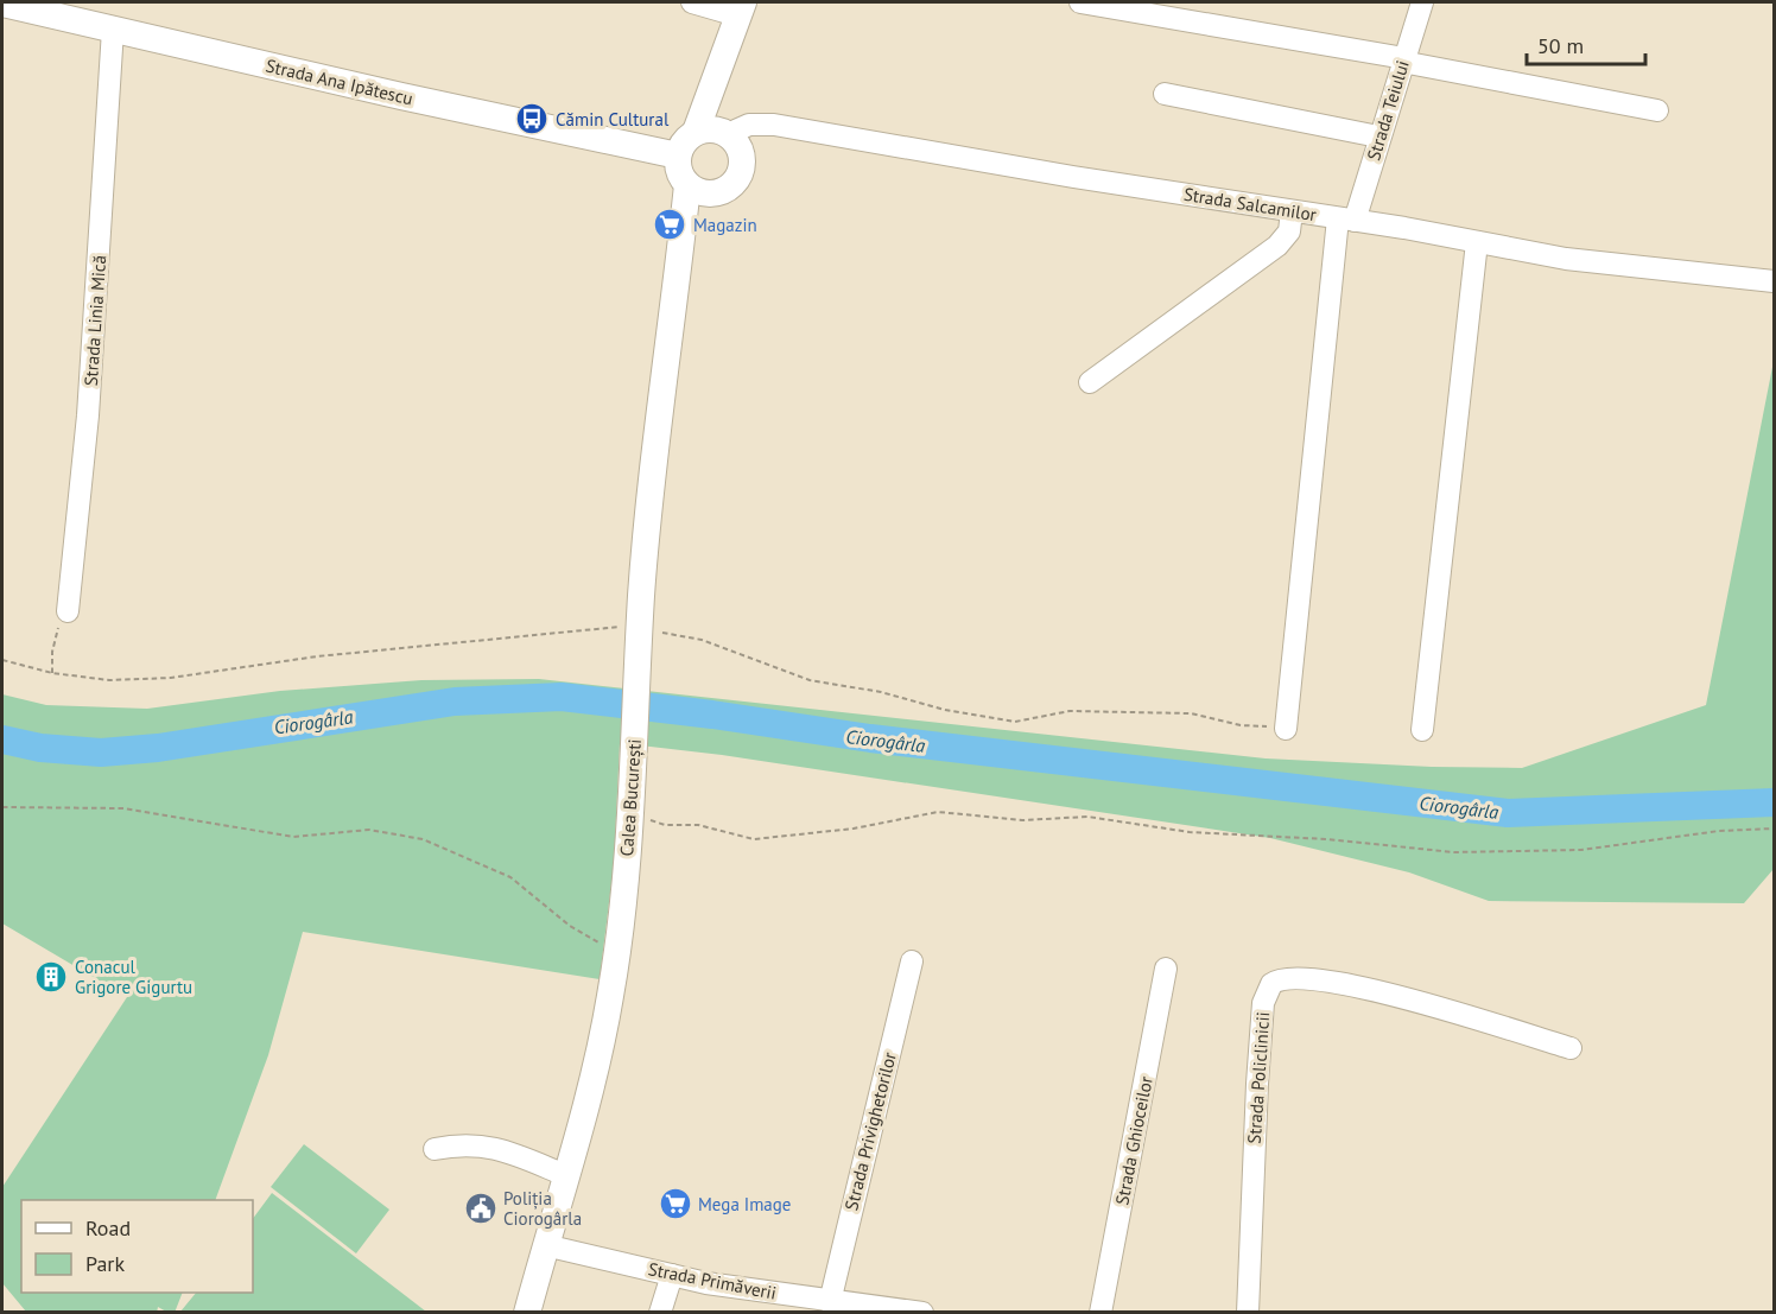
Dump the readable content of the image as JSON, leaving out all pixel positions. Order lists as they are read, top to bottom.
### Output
{
  "streets": {
    "main road": ["Strada Ana Ipătescu", "Calea București"],
    "street": [
      "Strada Teiului",
      "Strada Salcamilor",
      "Strada Linia Mică",
      "Strada Policlinicii",
      "Strada Privighetorilor",
      "Strada Ghioceilor",
      "Strada Primăverii"
    ]
  },
  "crossings": [
    ["Strada Ana Ipătescu", "Strada Salcamilor"],
    ["Strada Ana Ipătescu", "Strada Linia Mică"],
    ["Strada Ana Ipătescu", "Calea București"],
    ["Strada Teiului", "Strada Salcamilor"],
    ["Strada Salcamilor", "Calea București"],
    ["Calea București", "Strada Primăverii"],
    ["Strada Privighetorilor", "Strada Primăverii"]
  ],
  "water": ["Ciorogârla"],
  "places": {
    "bus stop": ["Cămin Cultural"],
    "supermarket": ["Magazin", "Mega Image"],
    "building": ["Conacul Grigore Gigurtu"],
    "public building": ["Poliția Ciorogârla"]
  },
  "legend": ["Road", "Park"],
  "scale_bar": "50 m"
}
